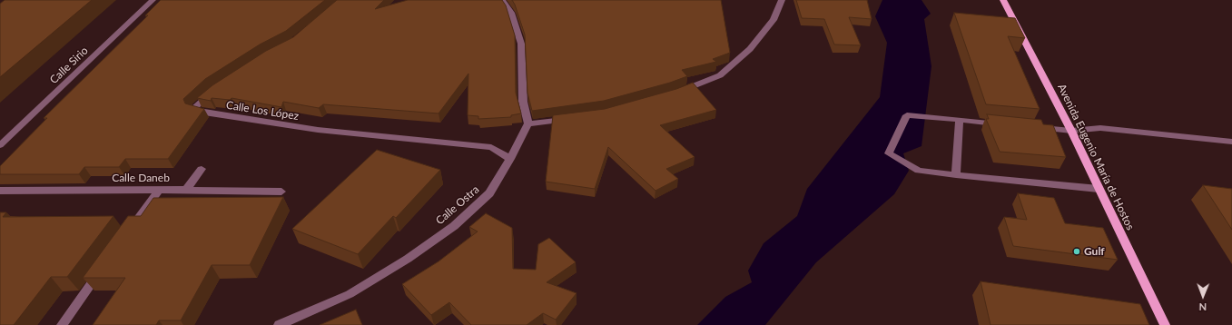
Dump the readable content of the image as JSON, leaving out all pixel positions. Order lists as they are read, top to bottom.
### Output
{
  "streets": {
    "main road": ["Avenida Eugenio María de Hostos"],
    "street": [
      "Calle Sirio",
      "Calle Los López",
      "Calle Daneb",
      "Calle Ostra"
    ]
  },
  "crossings": [
    ["Calle Los López", "Calle Ostra"]
  ],
  "places": ["Gulf"],
  "north": "bottom"
}
